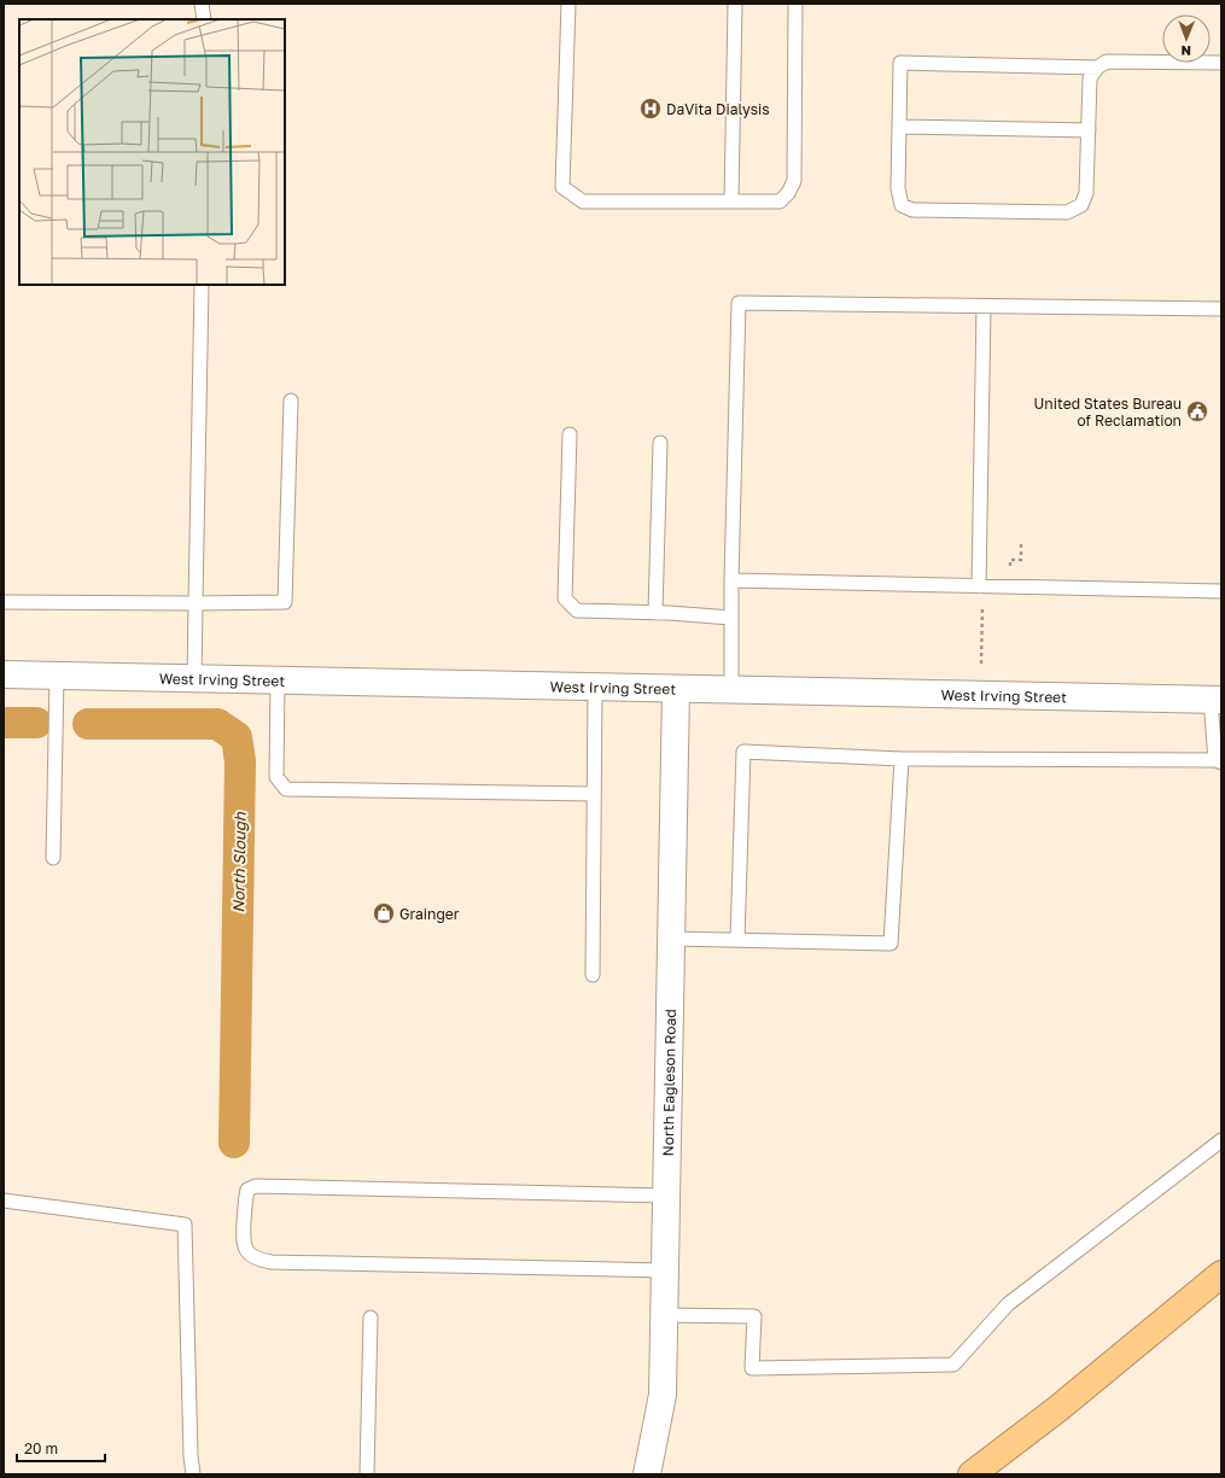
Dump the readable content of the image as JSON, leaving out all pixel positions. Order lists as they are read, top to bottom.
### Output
{
  "streets": {
    "street": ["West Irving Street", "North Eagleson Road"]
  },
  "crossings": [
    ["West Irving Street", "North Eagleson Road"]
  ],
  "water": ["North Slough"],
  "places": {
    "hospital": ["DaVita Dialysis"],
    "public building": ["United States Bureau of Reclamation"],
    "shop": ["Grainger"]
  },
  "scale_bar": "20 m",
  "north": "bottom"
}
